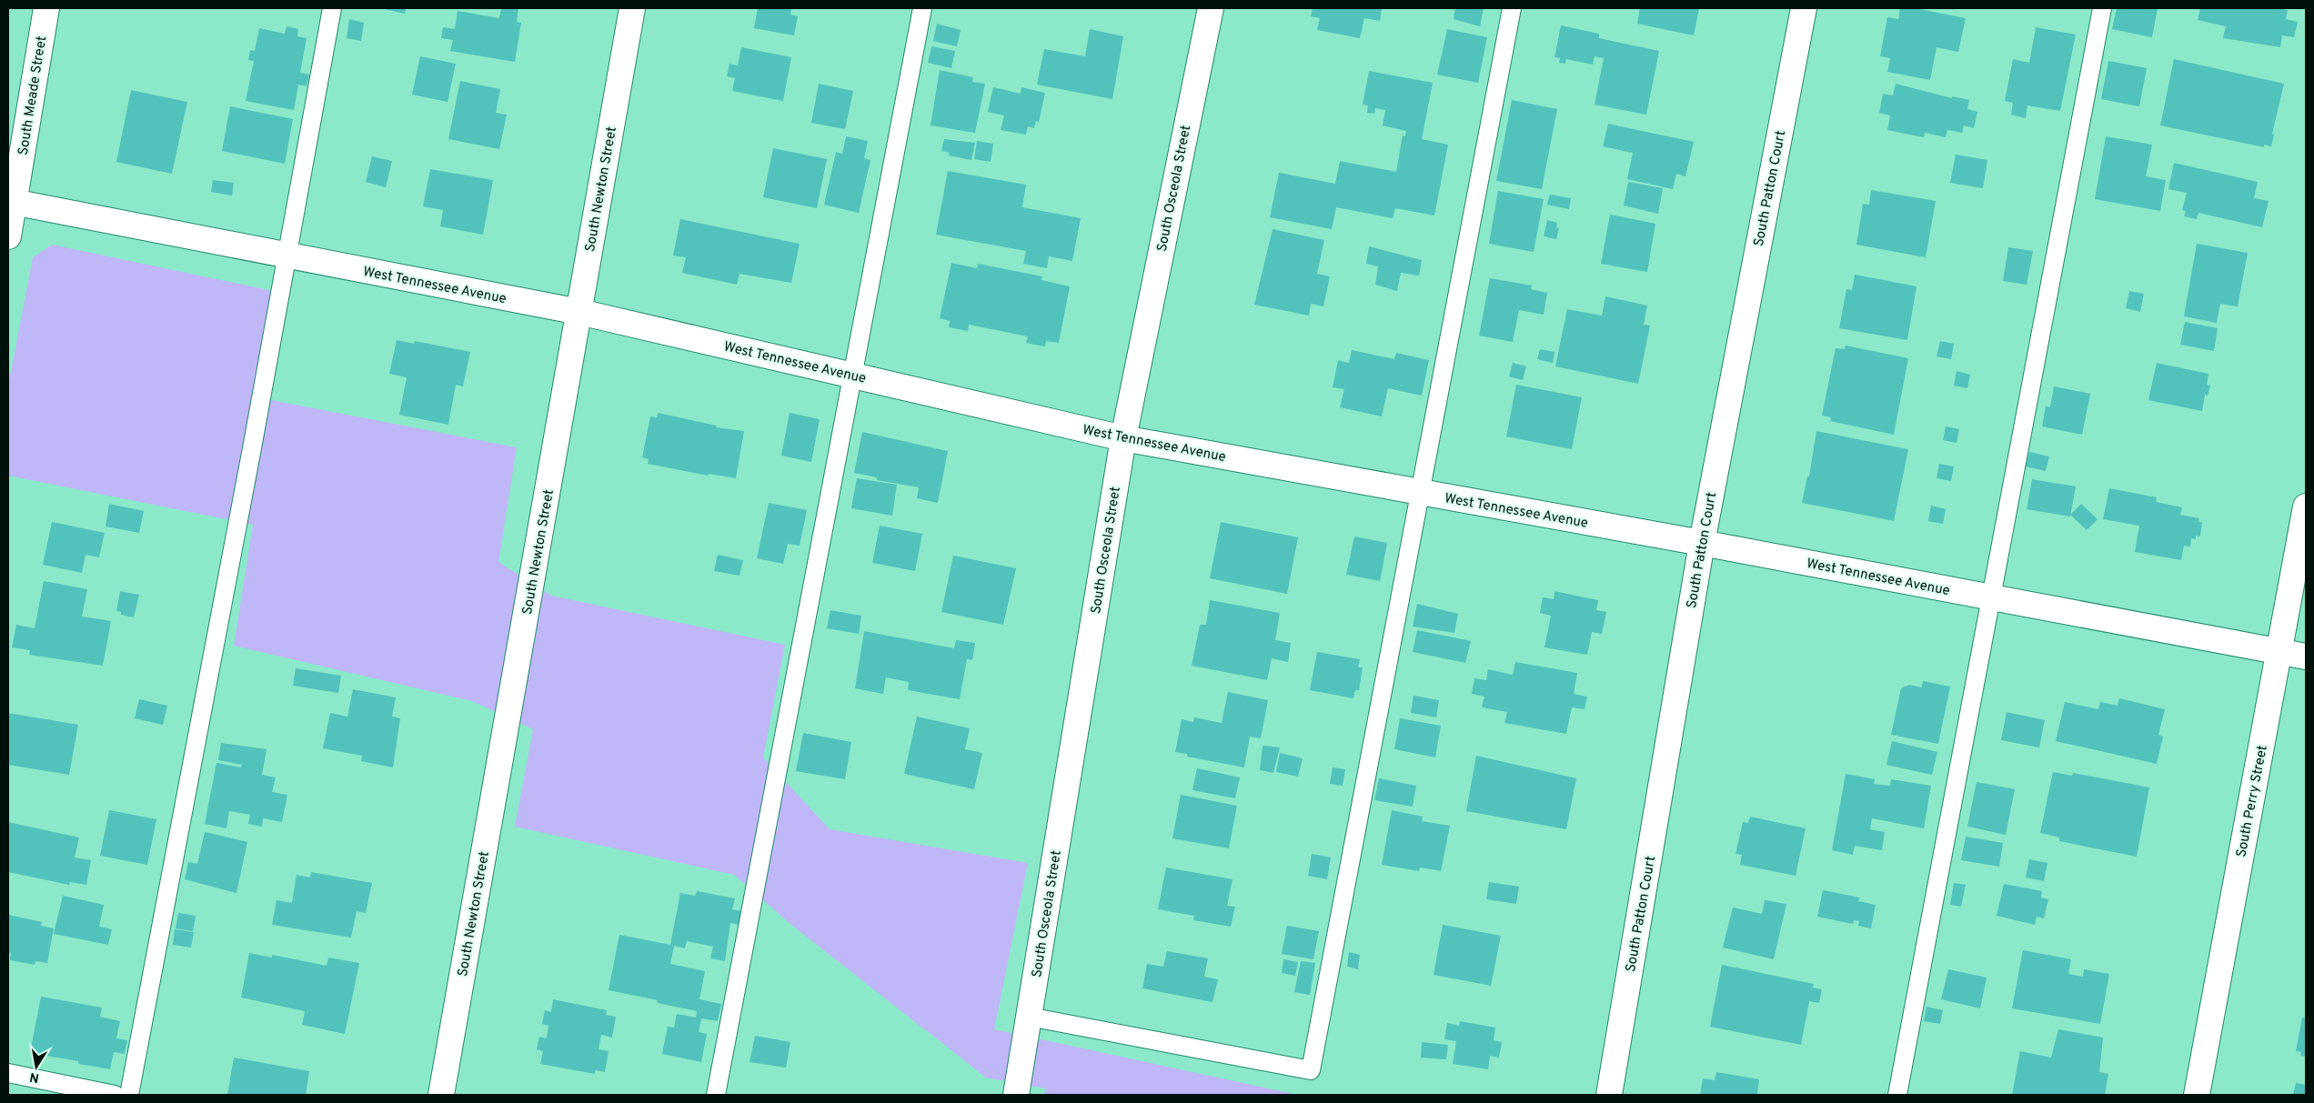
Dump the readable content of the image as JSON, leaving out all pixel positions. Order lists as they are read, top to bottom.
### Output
{
  "streets": {
    "street": [
      "South Meade Street",
      "South Osceola Street",
      "South Patton Court",
      "South Newton Street",
      "West Tennessee Avenue",
      "South Perry Street"
    ]
  },
  "crossings": [
    ["South Meade Street", "West Tennessee Avenue"],
    ["South Osceola Street", "West Tennessee Avenue"],
    ["South Patton Court", "West Tennessee Avenue"],
    ["South Newton Street", "West Tennessee Avenue"],
    ["West Tennessee Avenue", "South Perry Street"]
  ],
  "north": "bottom"
}
